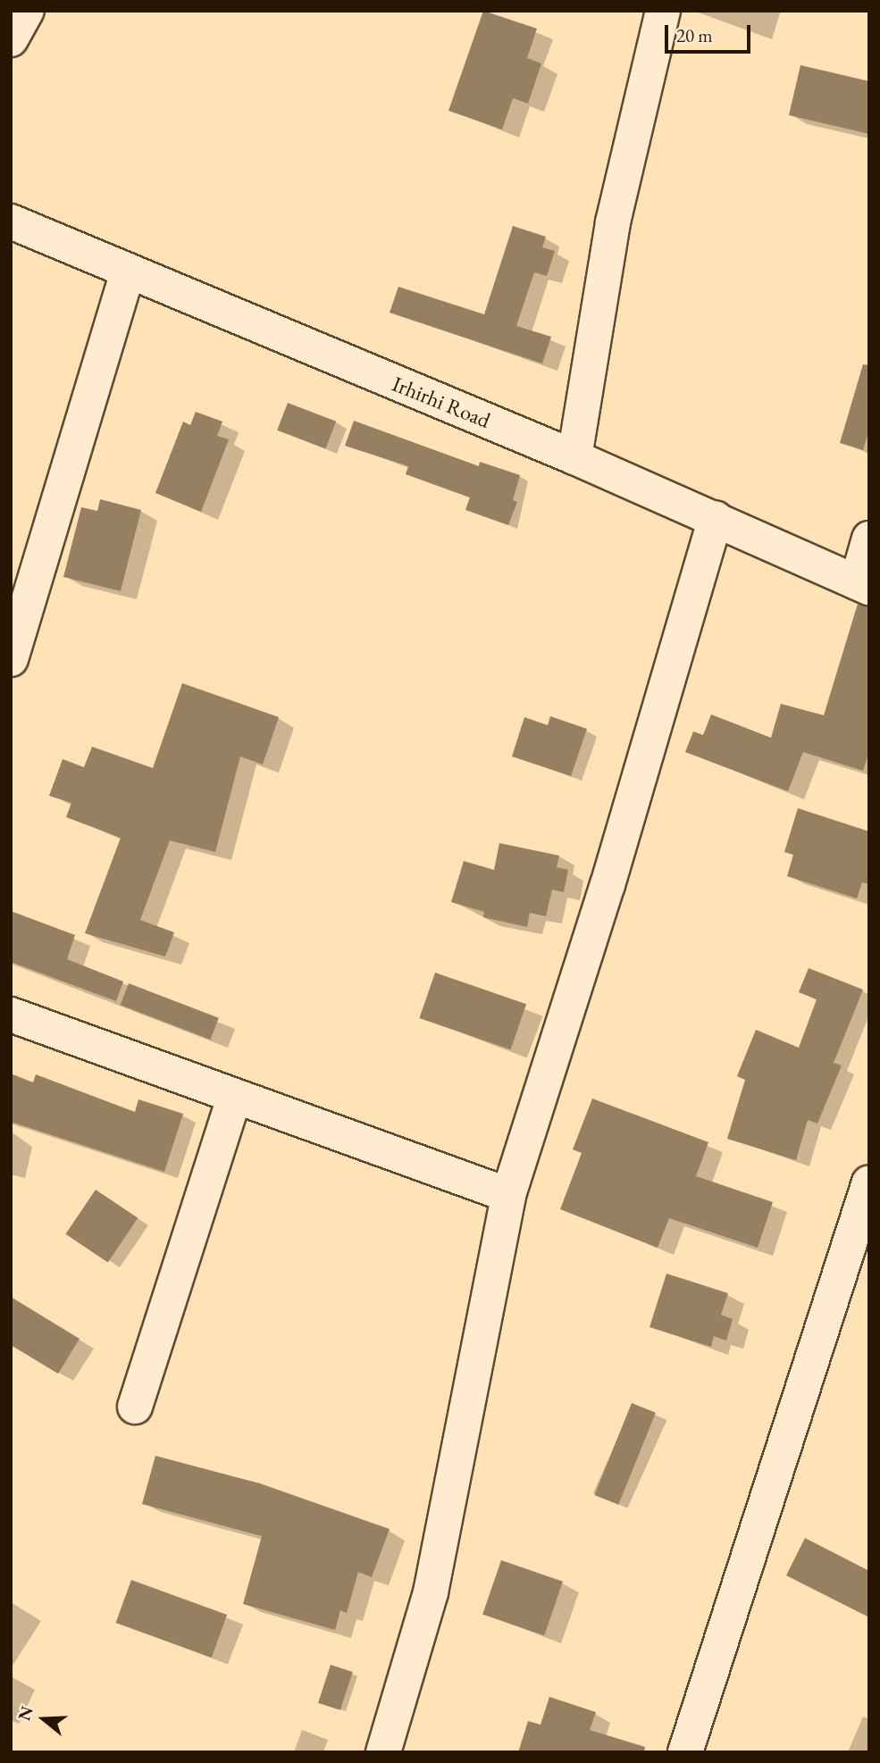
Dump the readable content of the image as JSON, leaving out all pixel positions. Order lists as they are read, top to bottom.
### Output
{
  "streets": {
    "street": ["Irhirhi Road"]
  },
  "scale_bar": "20 m",
  "north": "left"
}
